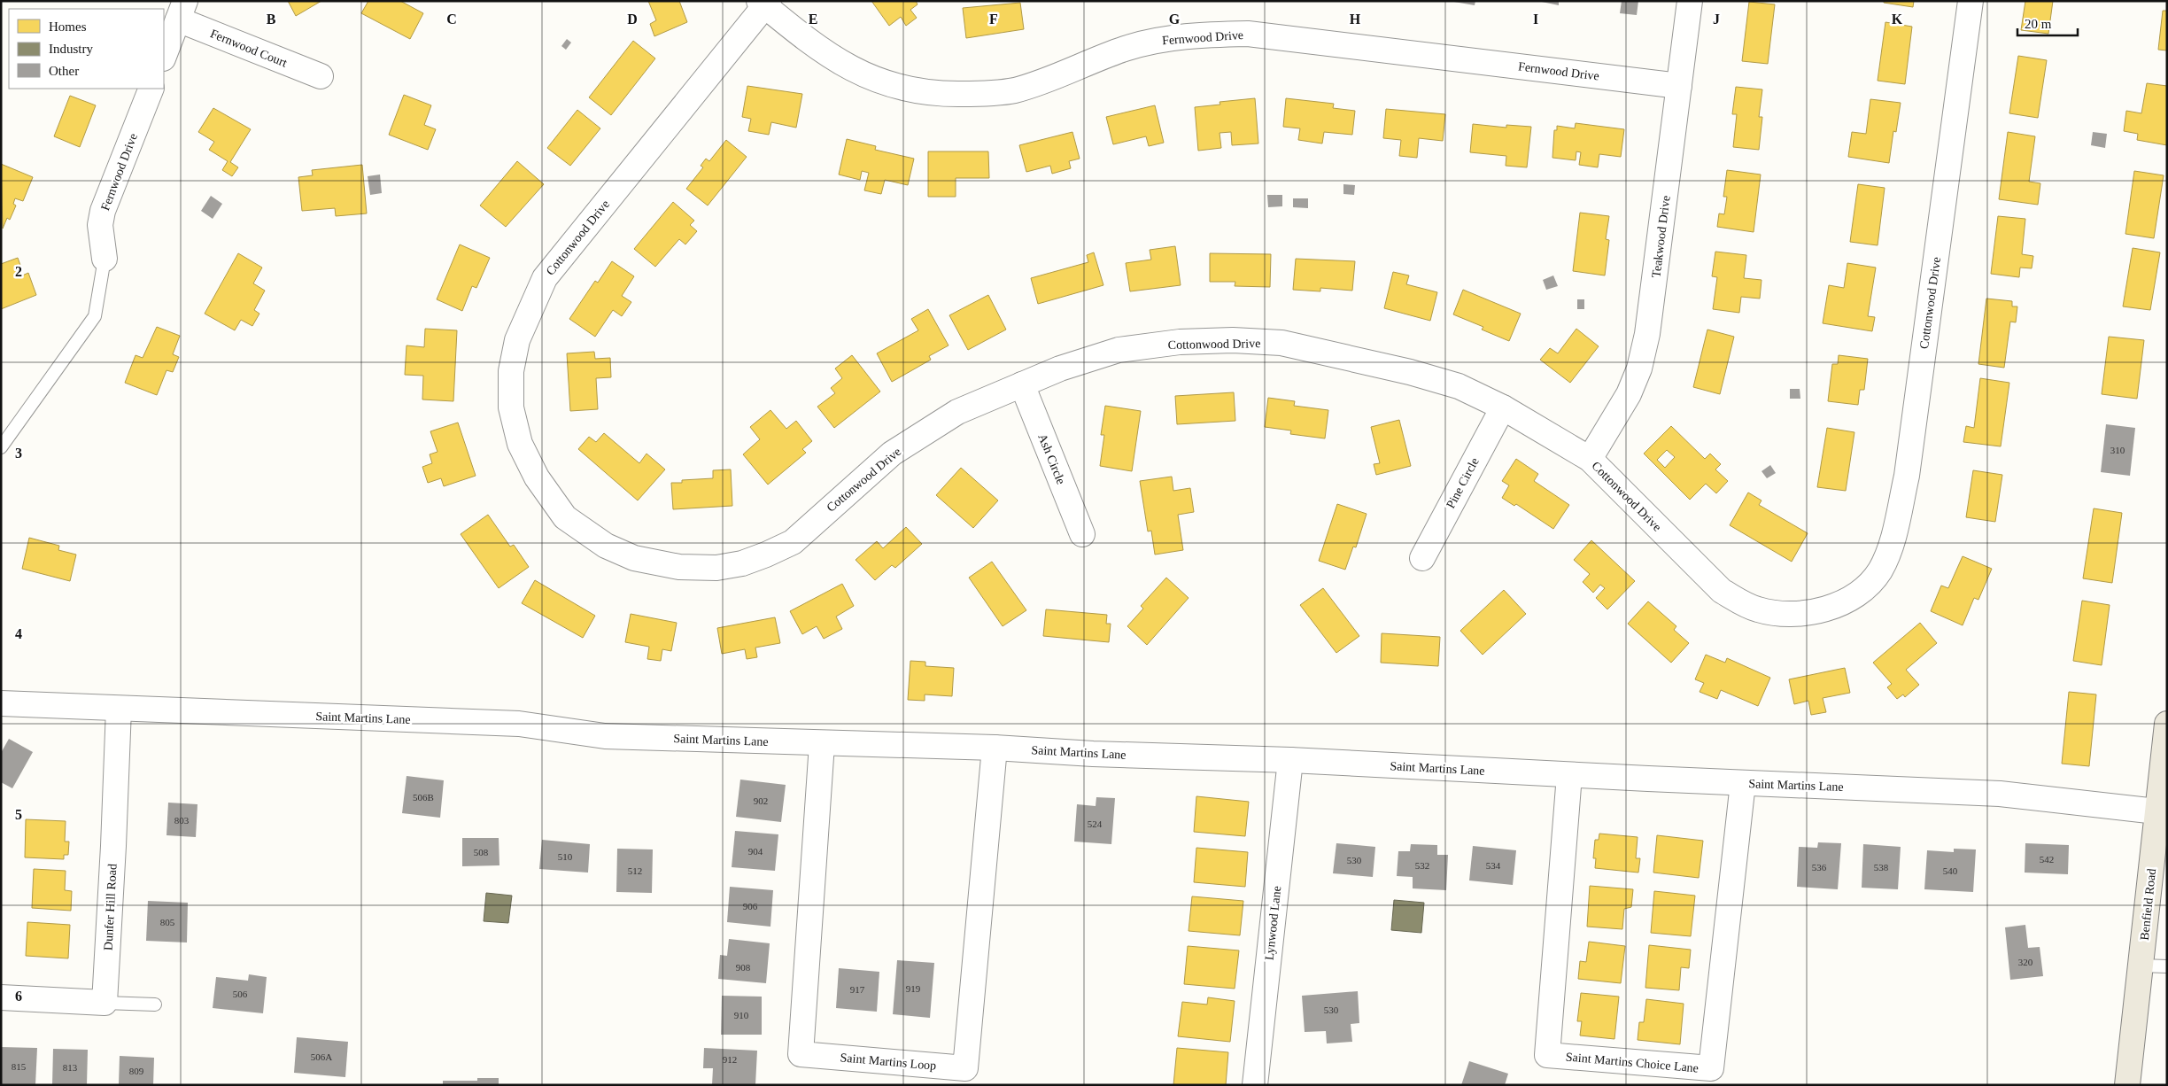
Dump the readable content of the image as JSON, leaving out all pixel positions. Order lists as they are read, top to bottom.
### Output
{
  "streets": {
    "main road": ["Benfield Road"],
    "street": [
      "Fernwood Drive",
      "Fernwood Court",
      "Teakwood Drive",
      "Cottonwood Drive",
      "Ash Circle",
      "Pine Circle",
      "Saint Martins Lane",
      "Dunfer Hill Road",
      "Lynwood Lane",
      "Saint Martins Loop",
      "Saint Martins Choice Lane"
    ]
  },
  "crossings": [
    ["Fernwood Drive", "Teakwood Drive"],
    ["Fernwood Drive", "Cottonwood Drive"],
    ["Teakwood Drive", "Cottonwood Drive"],
    ["Cottonwood Drive", "Ash Circle"],
    ["Cottonwood Drive", "Pine Circle"],
    ["Saint Martins Lane", "Benfield Road"],
    ["Saint Martins Lane", "Dunfer Hill Road"],
    ["Saint Martins Lane", "Lynwood Lane"],
    ["Saint Martins Lane", "Saint Martins Loop"],
    ["Saint Martins Lane", "Saint Martins Choice Lane"]
  ],
  "house_numbers": [
    "310",
    "506B",
    "902",
    "803",
    "524",
    "904",
    "508",
    "510",
    "542",
    "530",
    "532",
    "534",
    "536",
    "538",
    "512",
    "540",
    "906",
    "805",
    "320",
    "908",
    "919",
    "917",
    "506",
    "530",
    "910",
    "506A",
    "912",
    "815",
    "813",
    "809"
  ],
  "legend": ["Homes", "Industry", "Other"],
  "scale_bar": "20 m",
  "grid": {
    "columns": [
      "B",
      "C",
      "D",
      "E",
      "F",
      "G",
      "H",
      "I",
      "J",
      "K"
    ],
    "rows": [
      "2",
      "3",
      "4",
      "5",
      "6"
    ]
  }
}
